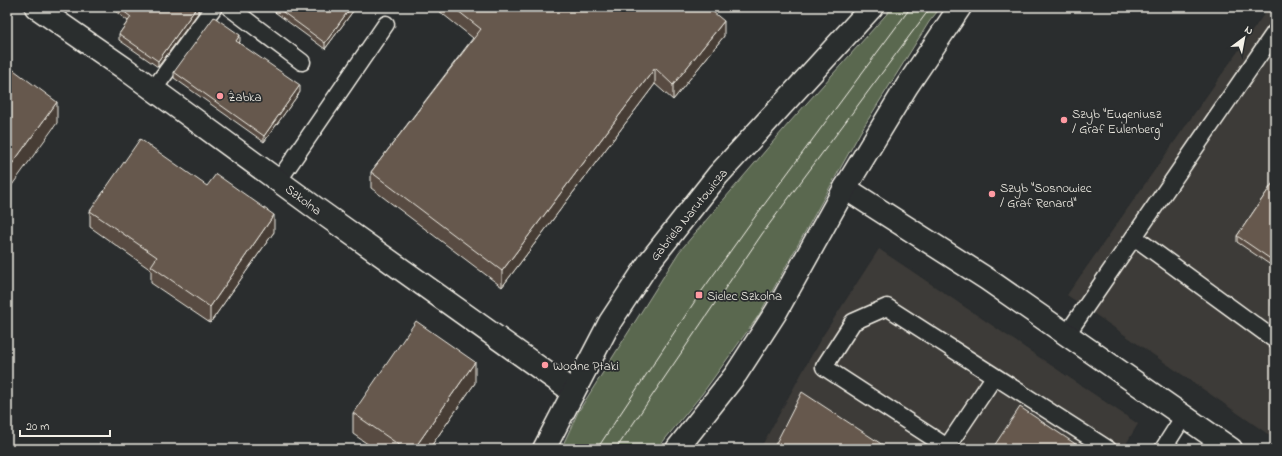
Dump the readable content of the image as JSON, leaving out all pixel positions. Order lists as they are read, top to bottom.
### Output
{
  "streets": {
    "street": ["Szkolna", "Gabriela Narutowicza"]
  },
  "crossings": [
    ["Szkolna", "Gabriela Narutowicza"]
  ],
  "places": {
    "other": [
      "Żabka",
      "Szyb \"Eugeniusz / Graf Eulenberg\"",
      "Szyb \"Sosnowiec / Graf Renard\"",
      "Wodne Ptaki"
    ],
    "transit": ["Sielec Szkolna"]
  },
  "scale_bar": "20 m",
  "north": "top right"
}
